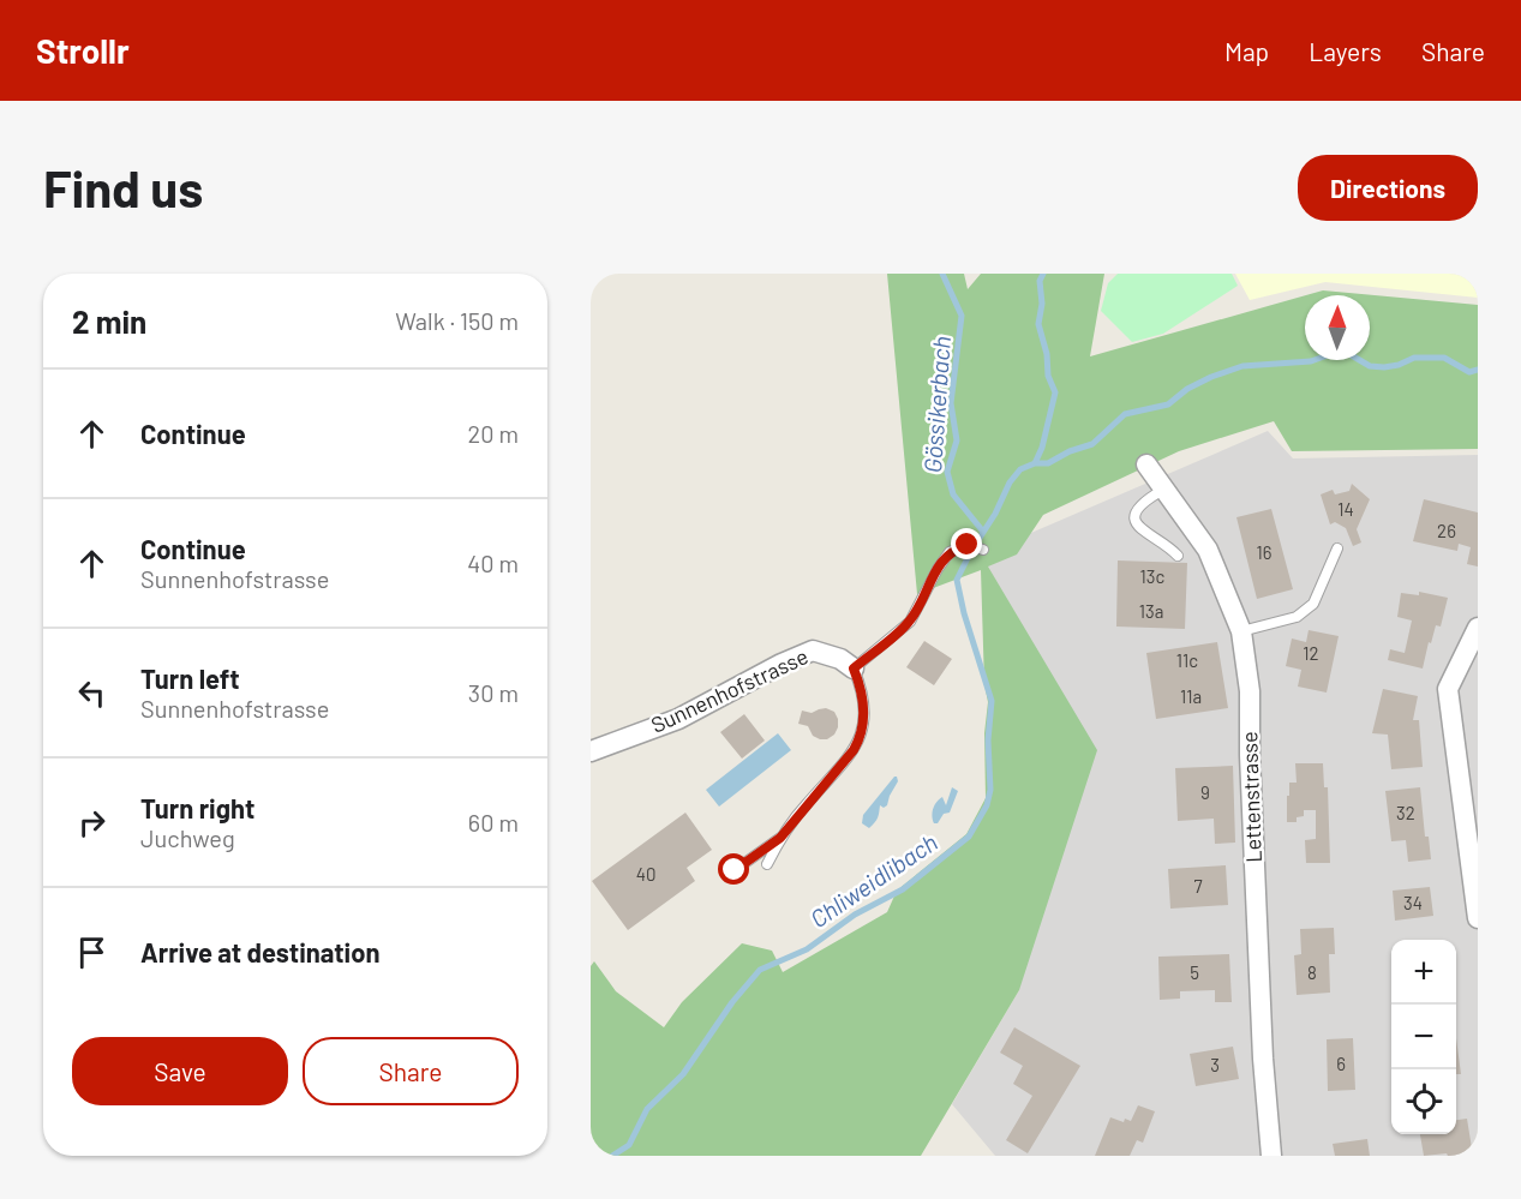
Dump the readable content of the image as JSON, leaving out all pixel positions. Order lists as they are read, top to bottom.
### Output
{
  "streets": {
    "street": ["Sunnenhofstrasse", "Lettenstrasse"]
  },
  "water": ["Gössikerbach", "Chliweidlibach"],
  "house_numbers": [
    "14",
    "26",
    "16",
    "13c",
    "13a",
    "12",
    "11c",
    "11a",
    "9",
    "32",
    "40",
    "7",
    "34",
    "5",
    "8",
    "6",
    "3"
  ],
  "north": "top",
  "page": {
    "header": "Strollr",
    "nav": ["Map", "Layers", "Share"],
    "buttons": [
      "Directions",
      ["Save", "Share"]
    ],
    "title": "Find us",
    "heading": ["2 min", "Walk · 150 m"],
    "list": [
      ["Continue", "20 m"],
      ["Continue", "Sunnenhofstrasse", "40 m"],
      ["Turn left", "Sunnenhofstrasse", "30 m"],
      ["Turn right", "Juchweg", "60 m"],
      "Arrive at destination"
    ],
    "map_buttons": ["+", "−"]
  }
}
